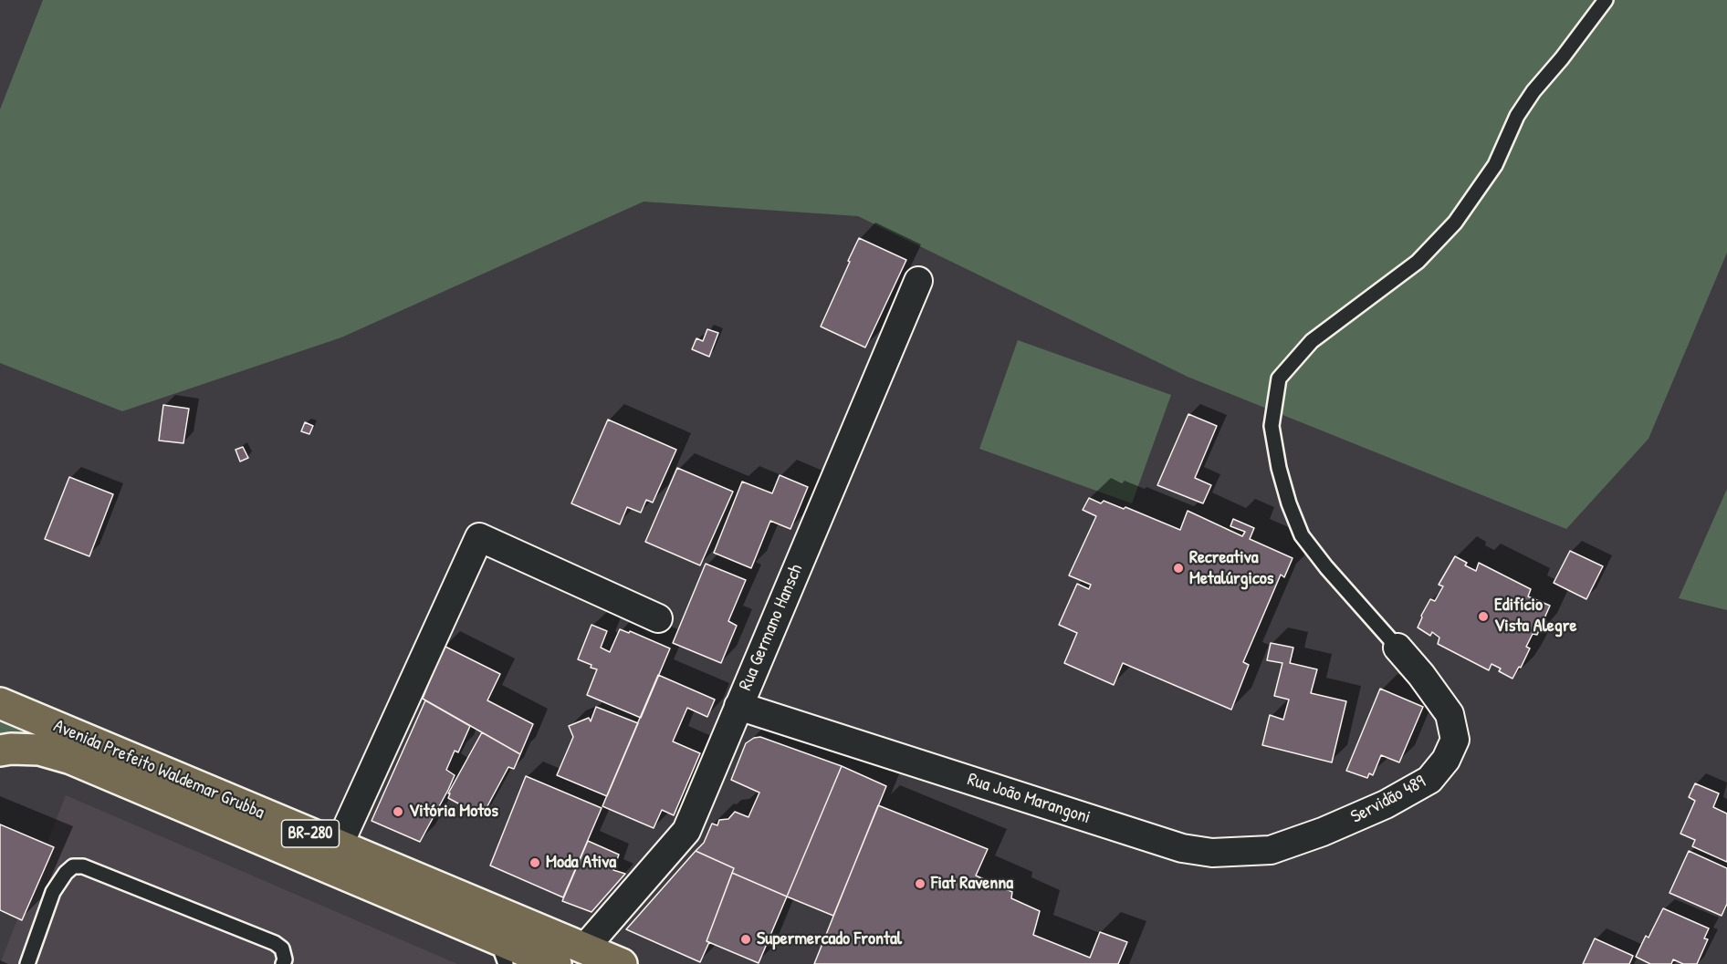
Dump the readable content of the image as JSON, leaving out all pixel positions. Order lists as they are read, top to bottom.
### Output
{
  "streets": {
    "highway": ["Avenida Prefeito Waldemar Grubba", "BR-280"],
    "street": ["Rua Germano Hansch", "Rua João Marangoni", "Servidão 489"]
  },
  "crossings": [
    ["Rua Germano Hansch", "Avenida Prefeito Waldemar Grubba"],
    ["Rua Germano Hansch", "Rua João Marangoni"],
    ["Rua João Marangoni", "Servidão 489"]
  ],
  "places": [
    "Recreativa Metalúrgicos",
    "Edifício Vista Alegre",
    "Vitória Motos",
    "Moda Ativa",
    "Fiat Ravenna",
    "Supermercado Frontal"
  ]
}
